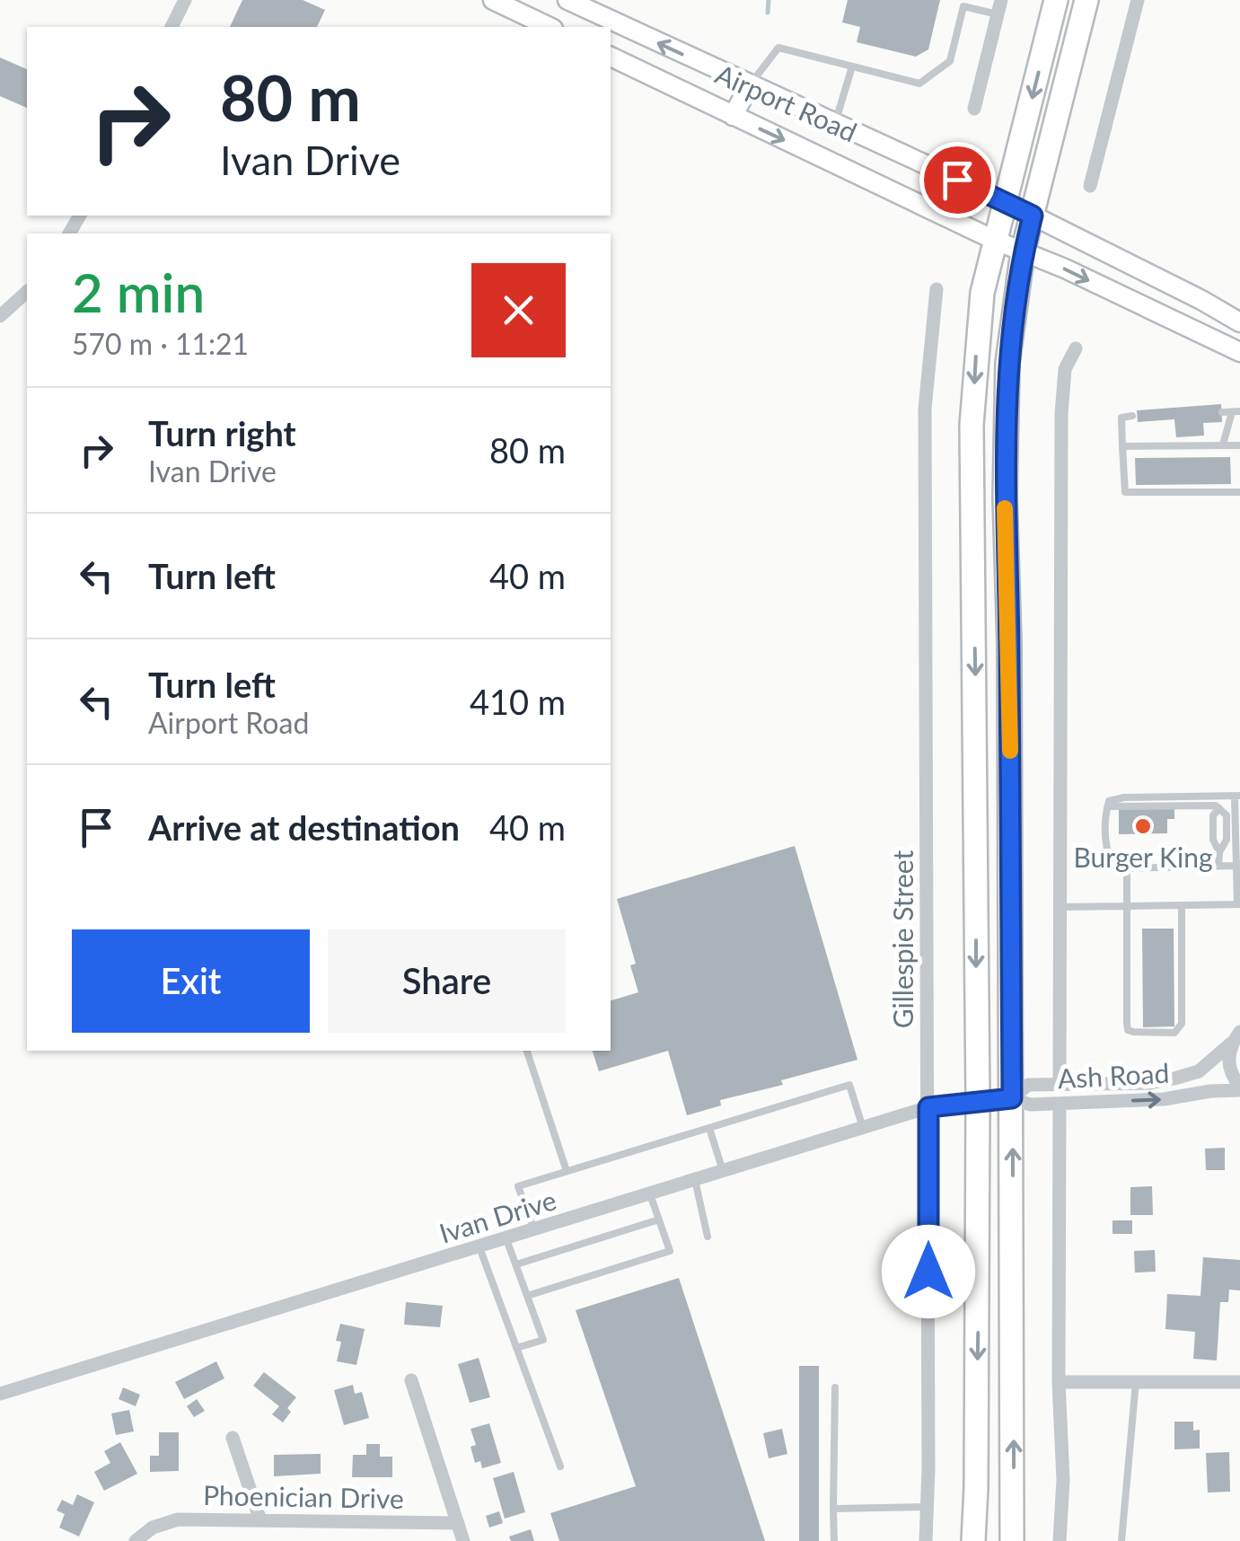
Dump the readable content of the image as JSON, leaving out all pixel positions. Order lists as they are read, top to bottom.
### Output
{
  "streets": {
    "main road": ["Airport Road"],
    "street": [
      "Gillespie Street",
      "Ash Road",
      "Ivan Drive",
      "Phoenician Drive"
    ]
  },
  "crossings": [
    ["Gillespie Street", "Ivan Drive"],
    ["Ash Road", "Ivan Drive"]
  ],
  "places": ["Burger King"],
  "page": {
    "turn": ["80 m", "Ivan Drive"],
    "heading": ["2 min", "570 m · 11:21"],
    "list": [
      {
        "name": "Turn right",
        "note": "Ivan Drive",
        "value": "80 m"
      },
      {
        "name": "Turn left",
        "value": "40 m"
      },
      {
        "name": "Turn left",
        "note": "Airport Road",
        "value": "410 m"
      },
      {
        "name": "Arrive at destination",
        "value": "40 m"
      }
    ],
    "buttons": ["Exit", "Share"]
  }
}
